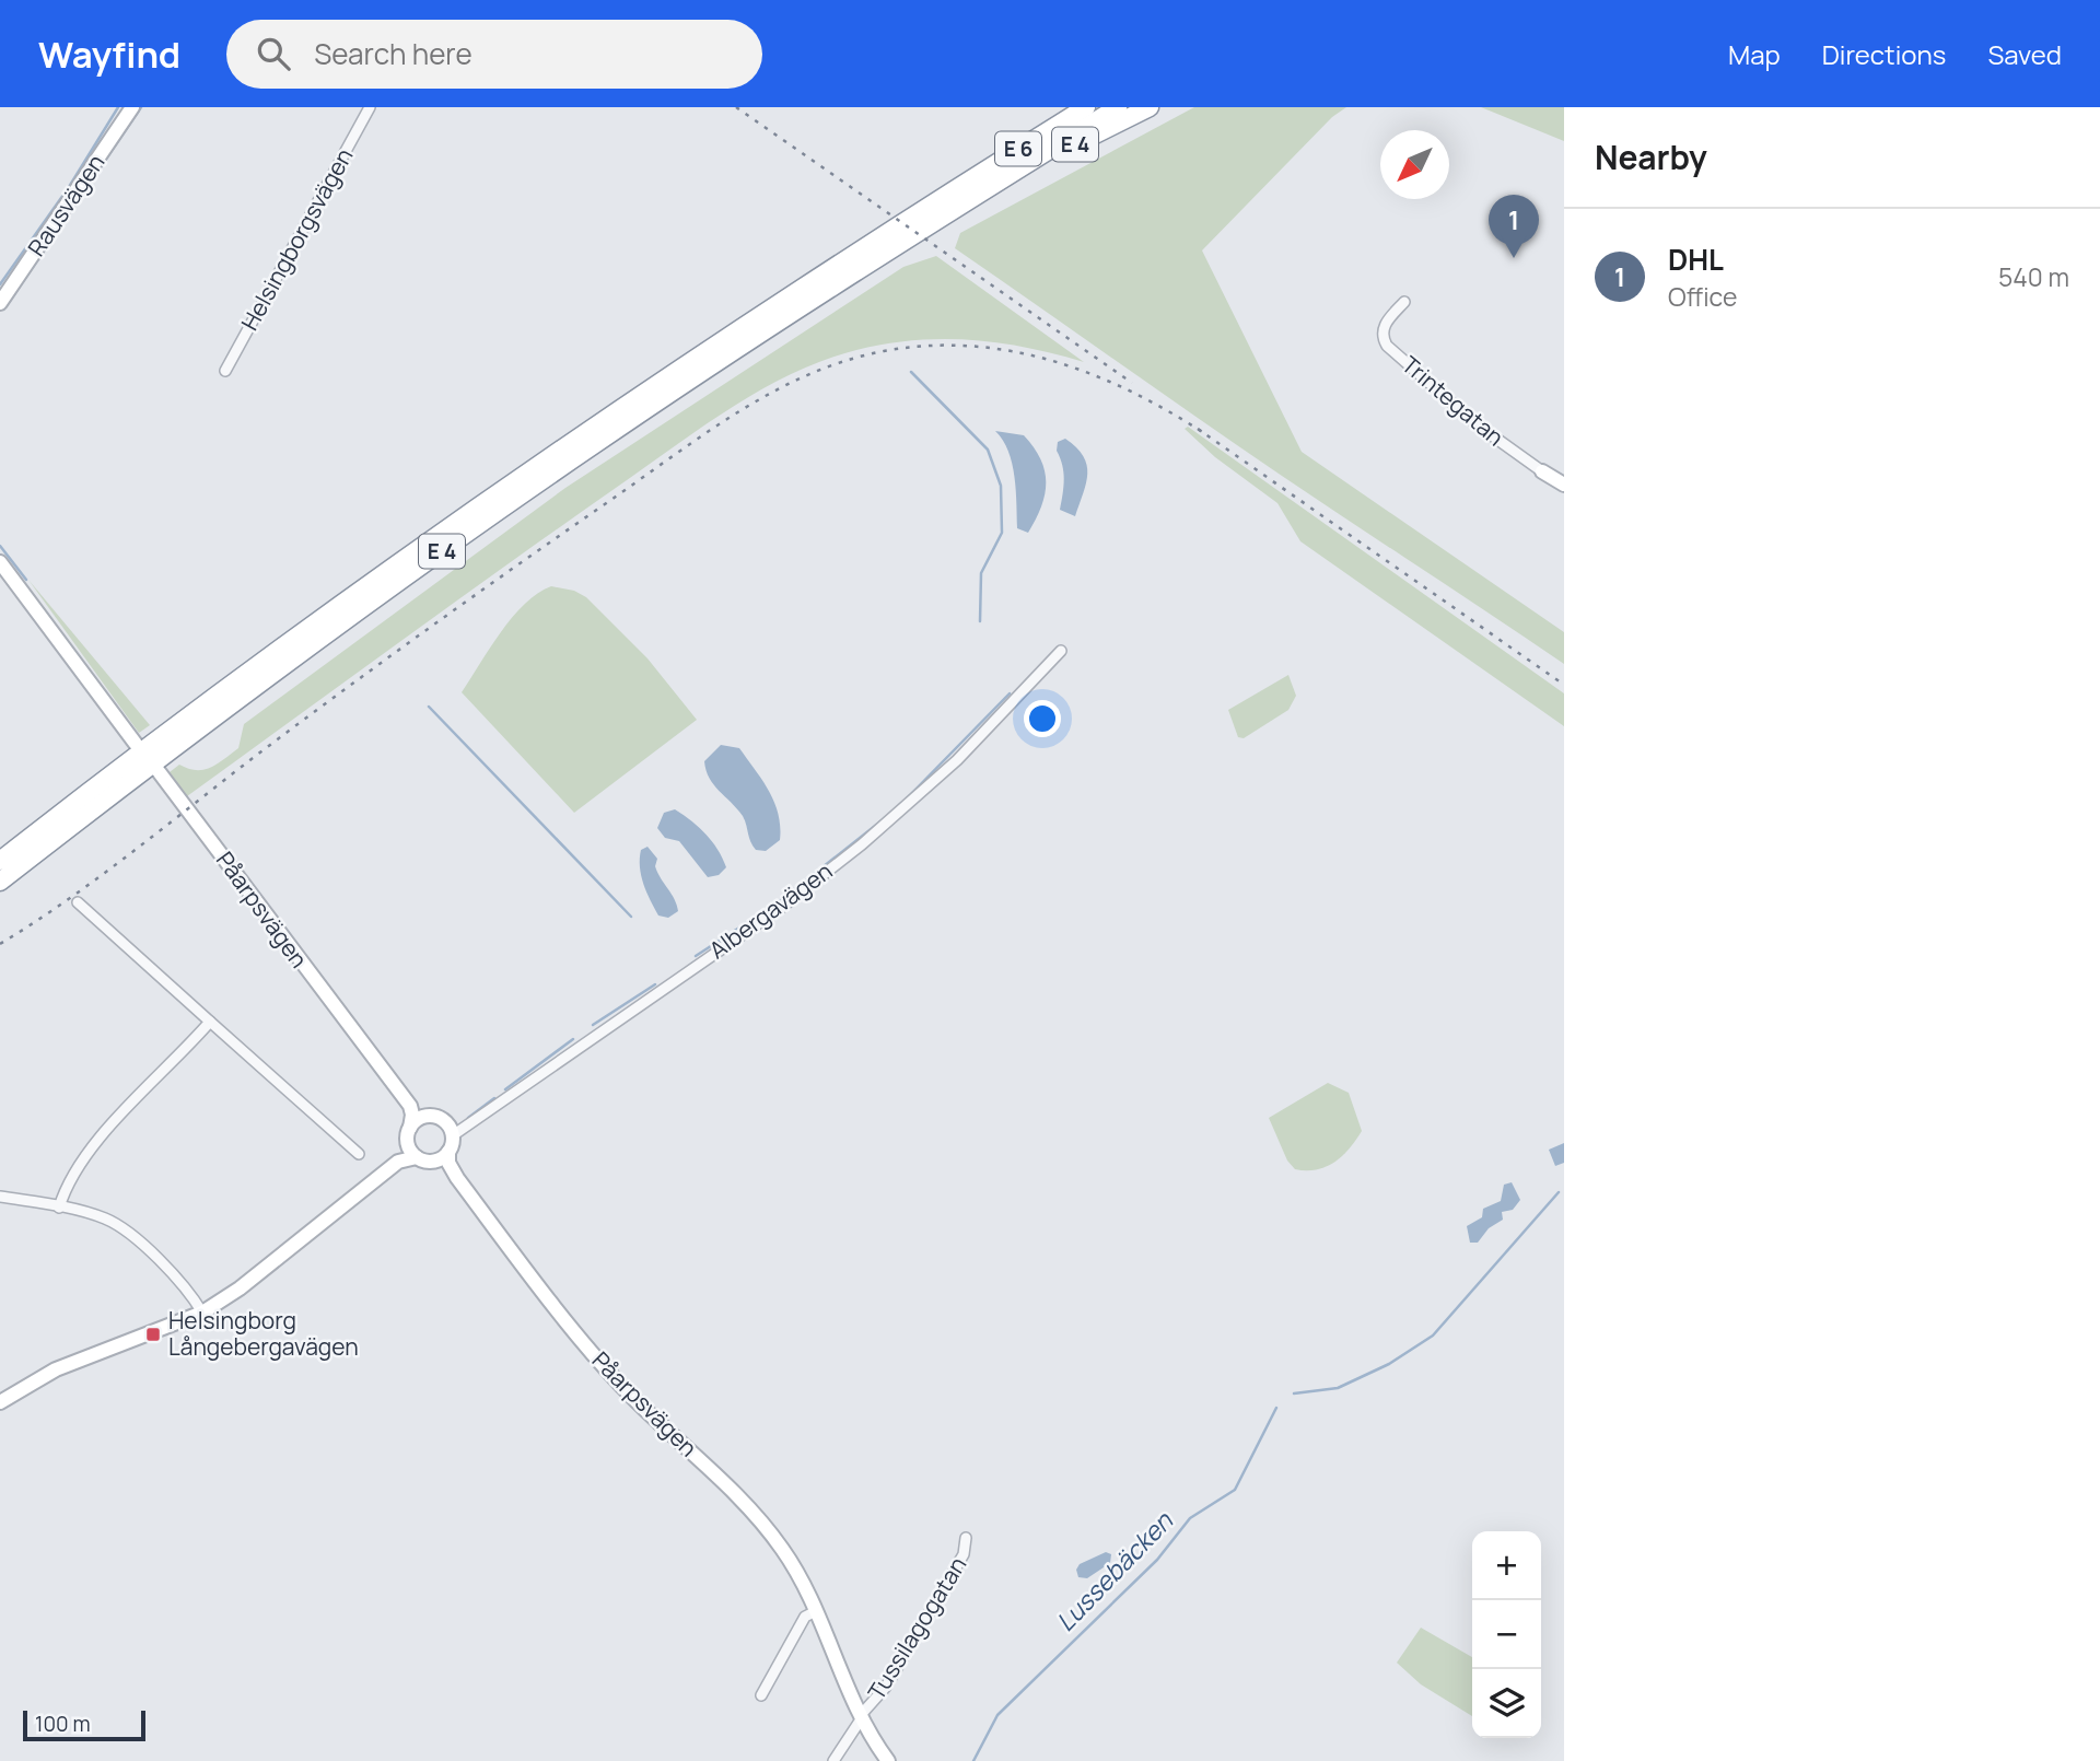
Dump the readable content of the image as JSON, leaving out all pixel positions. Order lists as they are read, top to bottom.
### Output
{
  "streets": {
    "highway": ["E 4", "E 6"],
    "street": [
      "Rausvägen",
      "Helsingborgsvägen",
      "Trintegatan",
      "Påarpsvägen",
      "Albergavägen",
      "Tussilagogatan"
    ]
  },
  "crossings": [
    ["E 4", "E 6"],
    ["Påarpsvägen", "Albergavägen"],
    ["Påarpsvägen", "Tussilagogatan"]
  ],
  "water": ["Lussebäcken"],
  "places": {
    "transit": ["Helsingborg Långebergavägen"]
  },
  "scale_bar": "100 m",
  "north": "bottom left",
  "page": {
    "header": "Wayfind",
    "search": "Search here",
    "nav": ["Map", "Directions", "Saved"],
    "heading": "Nearby",
    "pins": "1",
    "list": [
      {
        "mark": "1",
        "name": "DHL",
        "note": "Office",
        "value": "540 m"
      }
    ],
    "map_buttons": ["+", "−"],
    "scale": "100 m"
  }
}
